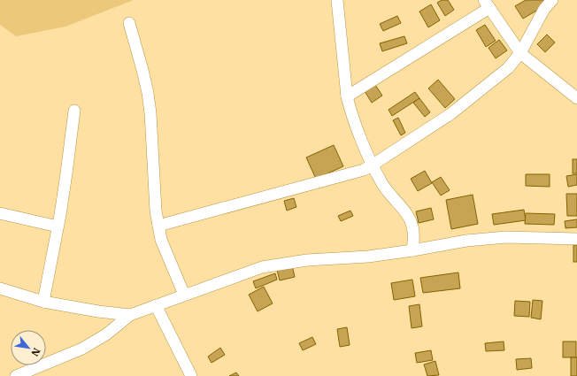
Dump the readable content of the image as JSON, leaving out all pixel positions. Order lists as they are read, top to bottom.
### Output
{
  "north": "bottom right"
}
